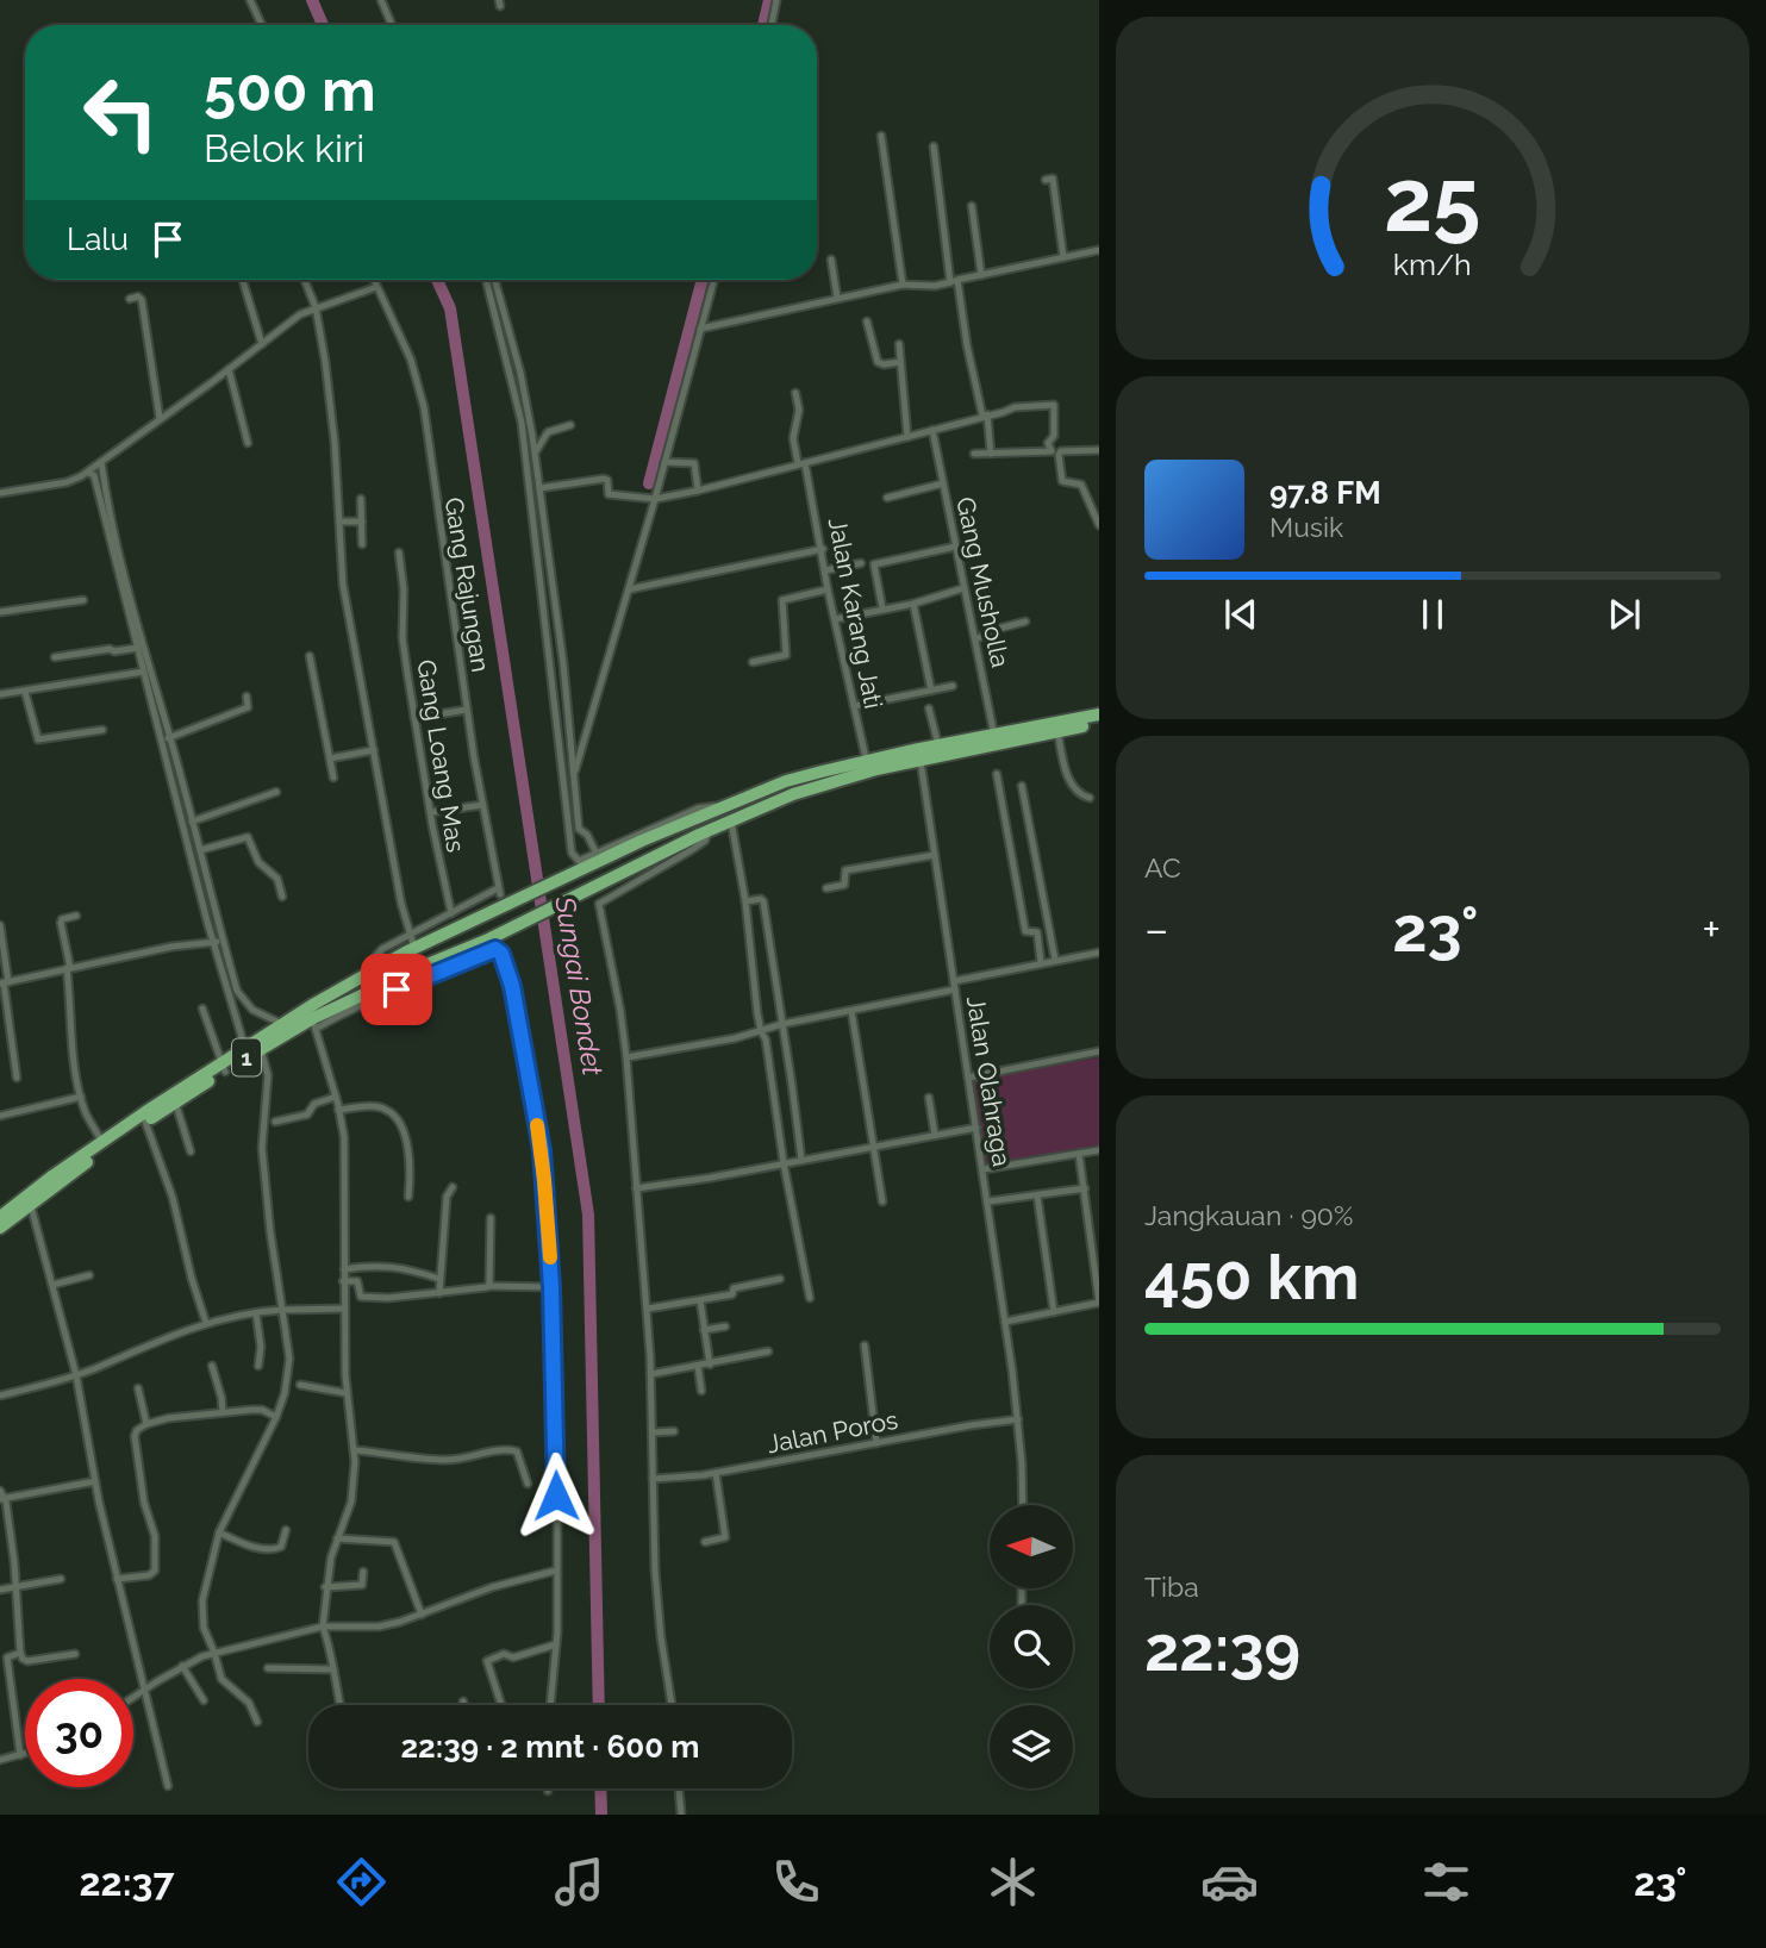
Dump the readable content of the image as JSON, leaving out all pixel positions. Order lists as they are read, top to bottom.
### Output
{
  "streets": {
    "highway": ["1"],
    "street": [
      "Gang Musholla",
      "Gang Rajungan",
      "Jalan Karang Jati",
      "Gang Loang Mas",
      "Jalan Olahraga",
      "Jalan Poros"
    ]
  },
  "crossings": [
    ["Gang Musholla", "1"],
    ["Gang Rajungan", "1"],
    ["Jalan Karang Jati", "1"],
    ["1", "Jalan Olahraga"],
    ["Jalan Olahraga", "Jalan Poros"]
  ],
  "water": ["Sungai Bondet"],
  "north": "left",
  "page": {
    "turn": ["500 m", "Belok kiri"],
    "then": "Lalu",
    "song": ["97.8 FM", "Musik"],
    "tile": [
      "AC",
      ["Jangkauan · 90%", "450 km"],
      ["Tiba", "22:39"]
    ],
    "heat": ["−", "23°", "+"],
    "limit": "30",
    "trip": "22:39 · 2 mnt · 600 m",
    "tabs": ["22:37", "23°"],
    "gauge": ["25", "km/h"]
  }
}
